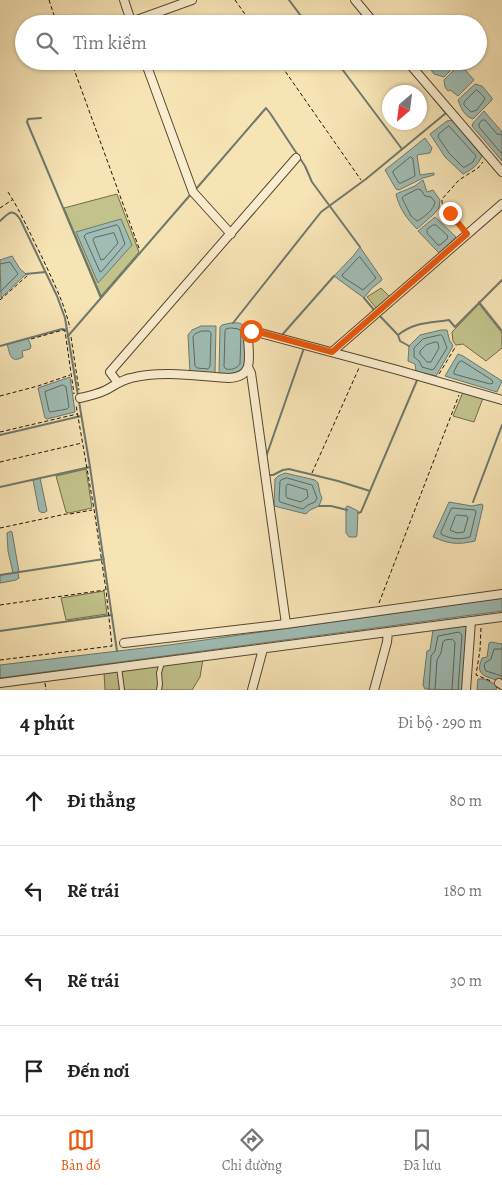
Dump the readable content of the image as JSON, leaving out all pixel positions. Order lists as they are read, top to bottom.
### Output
{
  "north": "bottom left",
  "page": {
    "search": "Tìm kiếm",
    "heading": ["4 phút", "Đi bộ · 290 m"],
    "list": [
      ["Đi thẳng", "80 m"],
      ["Rẽ trái", "180 m"],
      ["Rẽ trái", "30 m"],
      "Đến nơi"
    ],
    "nav": ["Bản đồ", "Chỉ đường", "Đã lưu"]
  }
}
